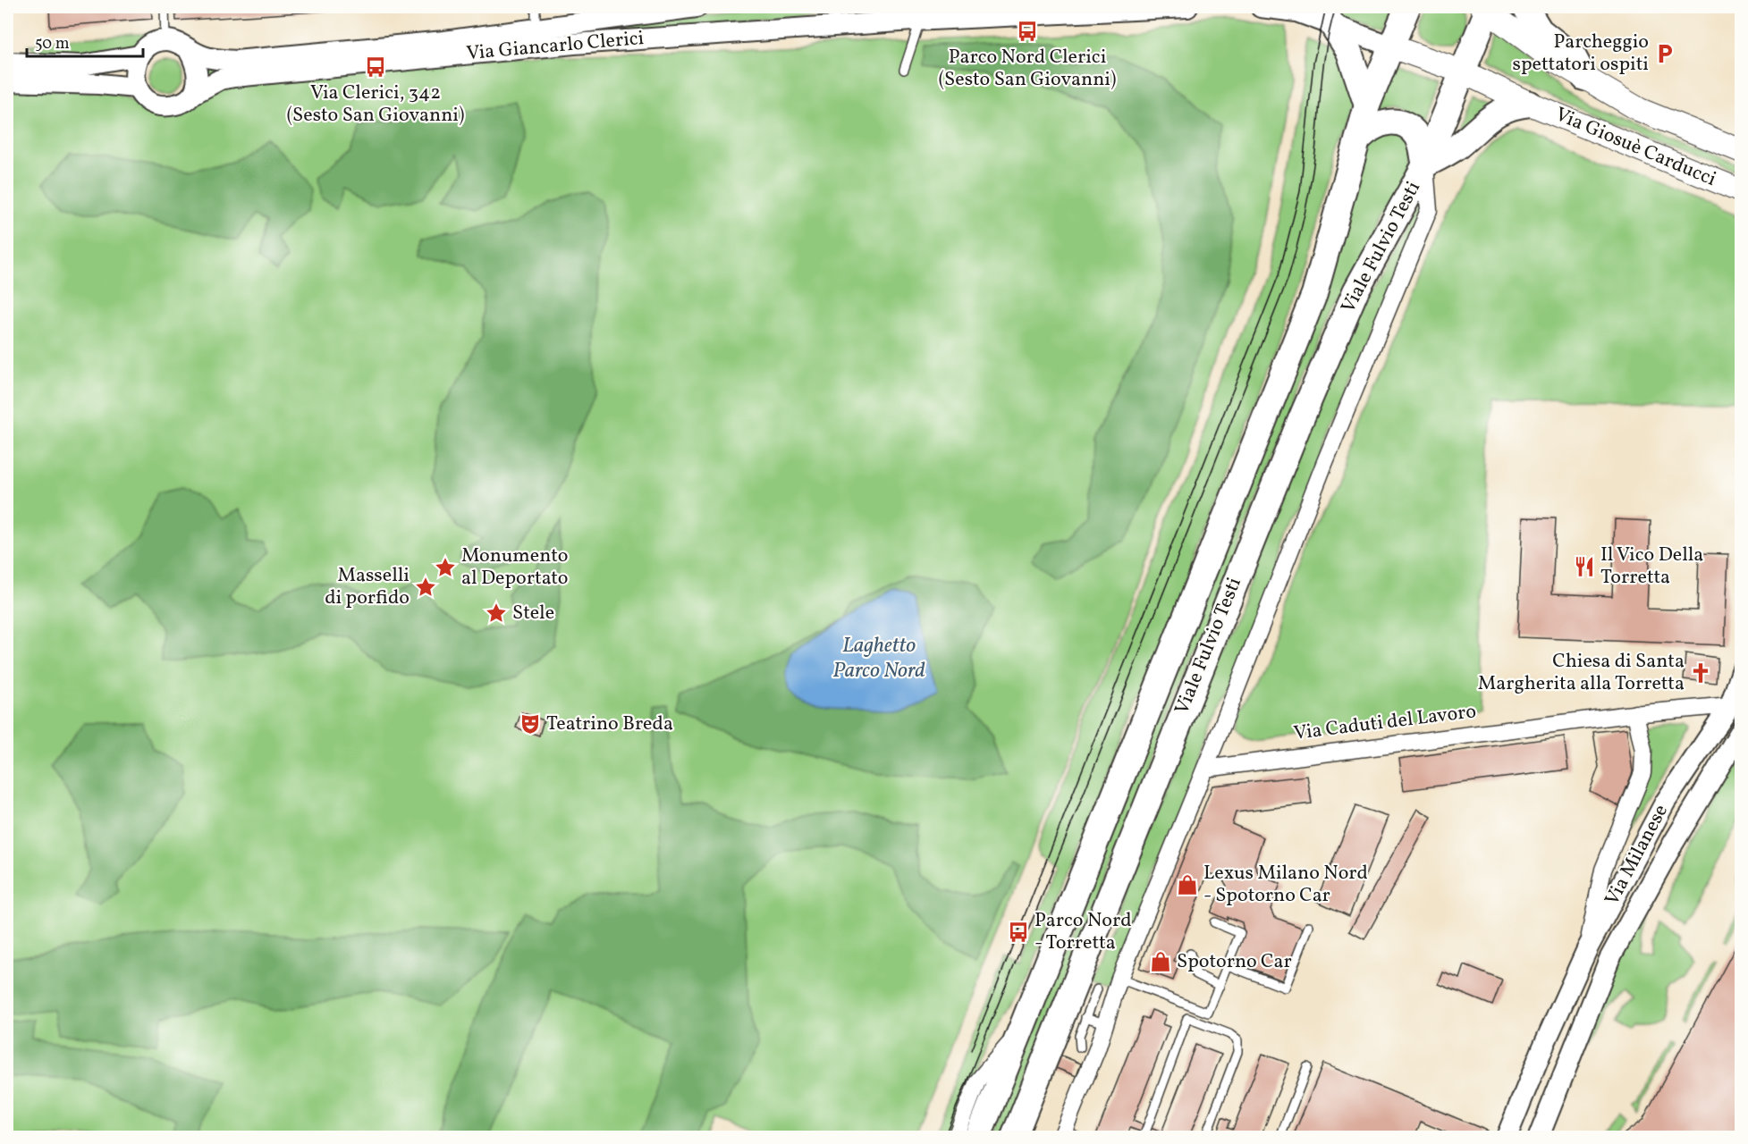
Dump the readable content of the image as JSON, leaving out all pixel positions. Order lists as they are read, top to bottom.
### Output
{
  "streets": {
    "main road": ["Via Giosuè Carducci", "Viale Fulvio Testi"],
    "street": ["Via Giancarlo Clerici", "Via Caduti del Lavoro", "Via Milanese"]
  },
  "crossings": [
    ["Via Giosuè Carducci", "Viale Fulvio Testi"],
    ["Viale Fulvio Testi", "Via Caduti del Lavoro"],
    ["Via Caduti del Lavoro", "Via Milanese"]
  ],
  "water": ["Laghetto Parco Nord"],
  "places": {
    "bus stop": ["Parco Nord Clerici (Sesto San Giovanni)", "Via Clerici, 342 (Sesto San Giovanni)", "Parco Nord - Torretta"],
    "parking": ["Parcheggio spettatori ospiti"],
    "restaurant": ["Il Vico Della Torretta"],
    "place": ["Monumento al Deportato", "Masselli di porfido", "Stele"],
    "church": ["Chiesa di Santa Margherita alla Torretta"],
    "theatre": ["Teatrino Breda"],
    "shop": ["Lexus Milano Nord - Spotorno Car", "Spotorno Car"]
  },
  "scale_bar": "50 m"
}
